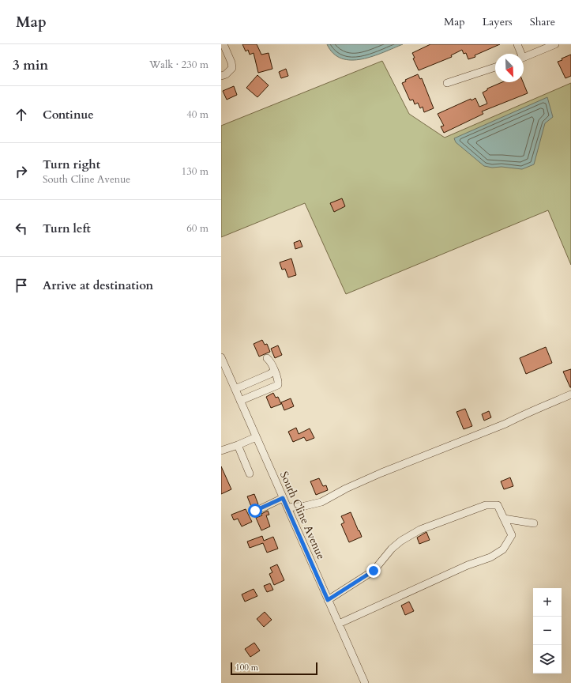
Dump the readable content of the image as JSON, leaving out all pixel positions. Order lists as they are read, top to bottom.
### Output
{
  "streets": {
    "street": ["South Cline Avenue"]
  },
  "scale_bar": "100 m",
  "north": "bottom right",
  "page": {
    "header": "Map",
    "nav": ["Map", "Layers", "Share"],
    "heading": ["3 min", "Walk · 230 m"],
    "list": [
      ["Continue", "40 m"],
      ["Turn right", "South Cline Avenue", "130 m"],
      ["Turn left", "60 m"],
      "Arrive at destination"
    ],
    "map_buttons": ["+", "−"],
    "scale": "100 m"
  }
}
